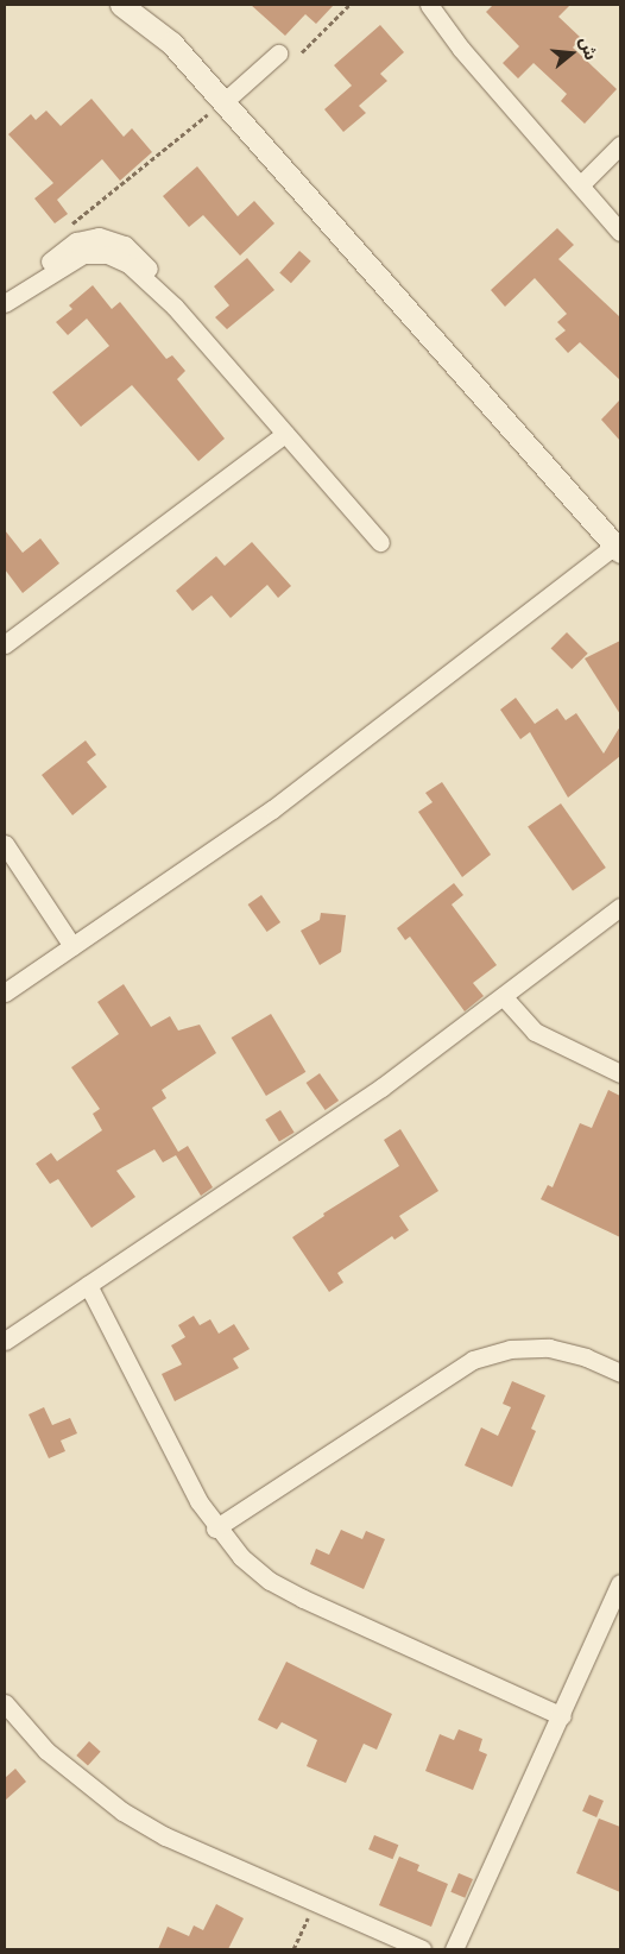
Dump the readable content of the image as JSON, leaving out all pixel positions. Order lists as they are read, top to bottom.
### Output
{
  "north": "right"
}
